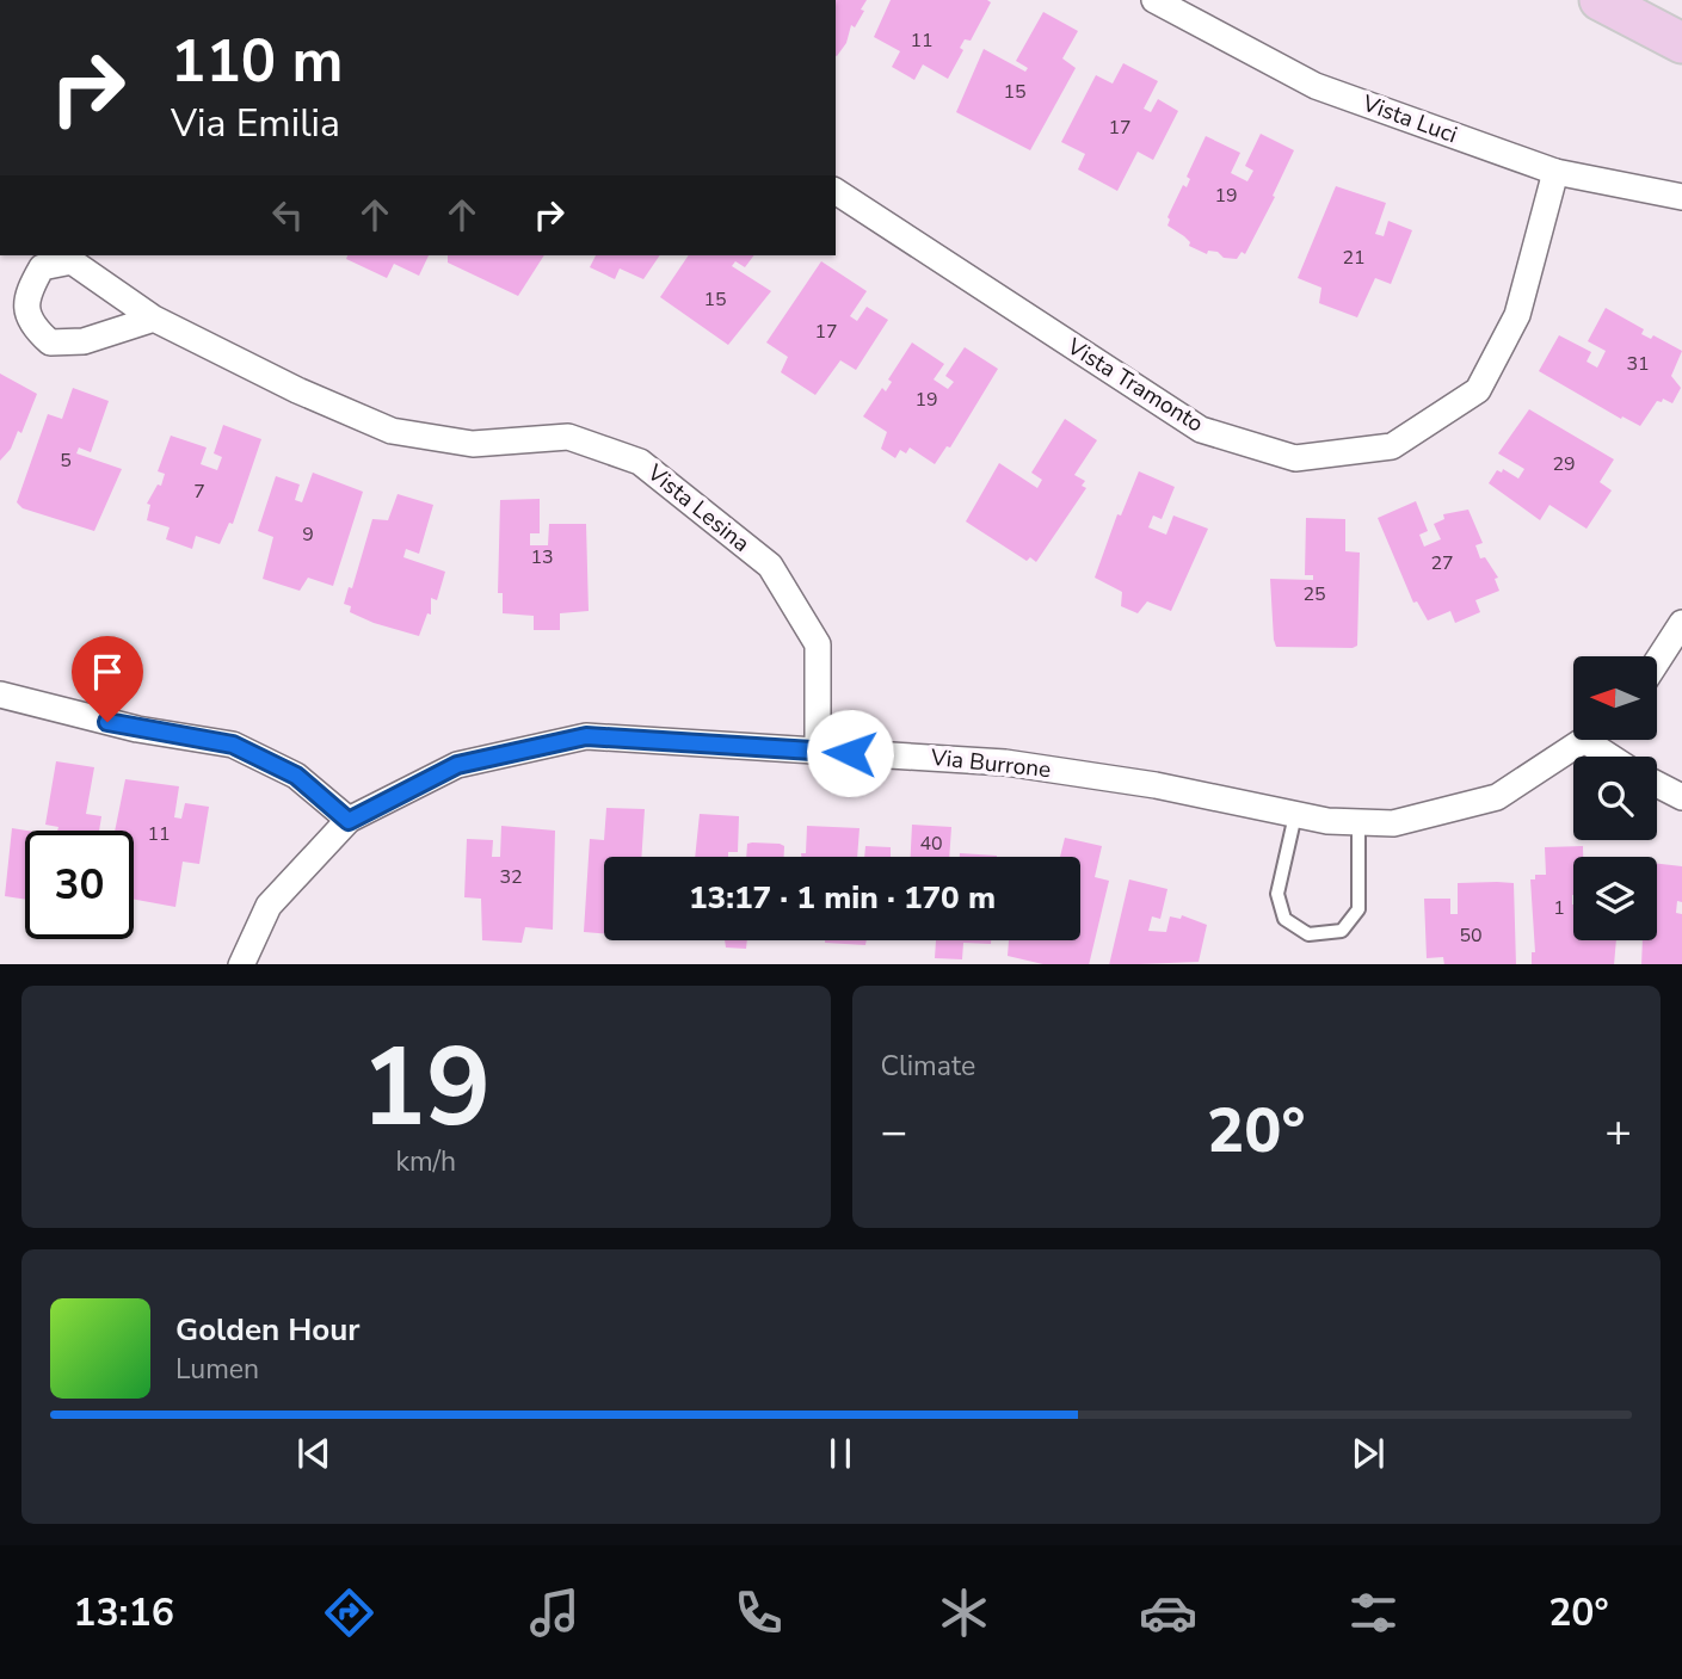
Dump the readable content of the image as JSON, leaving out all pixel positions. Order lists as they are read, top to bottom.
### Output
{
  "streets": {
    "street": [
      "Vista Luci",
      "Vista Tramonto",
      "Vista Lesina",
      "Via Burrone"
    ]
  },
  "crossings": [
    ["Vista Luci", "Vista Tramonto"],
    ["Vista Lesina", "Via Burrone"]
  ],
  "house_numbers": [
    "11",
    "15",
    "17",
    "19",
    "21",
    "15",
    "17",
    "31",
    "19",
    "5",
    "29",
    "7",
    "9",
    "13",
    "27",
    "25",
    "11",
    "40",
    "32",
    "1",
    "50"
  ],
  "north": "left",
  "page": {
    "turn": ["110 m", "Via Emilia"],
    "limit": "30",
    "trip": "13:17 · 1 min · 170 m",
    "tile": [
      ["19", "km/h"],
      "Climate"
    ],
    "heat": ["−", "20°", "+"],
    "song": ["Golden Hour", "Lumen"],
    "tabs": ["13:16", "20°"]
  }
}
